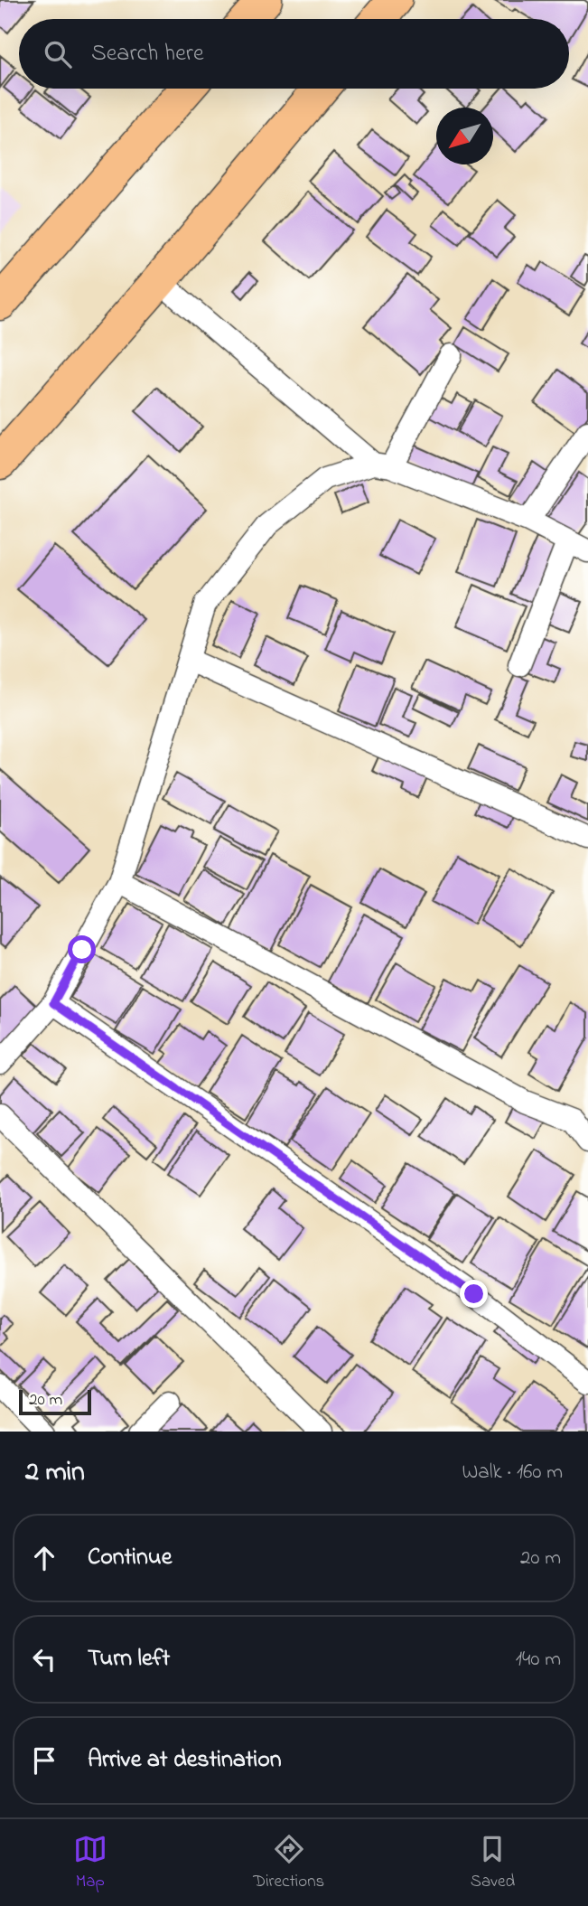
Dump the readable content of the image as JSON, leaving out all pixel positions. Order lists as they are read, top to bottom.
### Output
{
  "scale_bar": "20 m",
  "north": "bottom left",
  "page": {
    "search": "Search here",
    "scale": "20 m",
    "heading": ["2 min", "Walk · 160 m"],
    "list": [
      ["Continue", "20 m"],
      ["Turn left", "140 m"],
      "Arrive at destination"
    ],
    "nav": ["Map", "Directions", "Saved"]
  }
}
